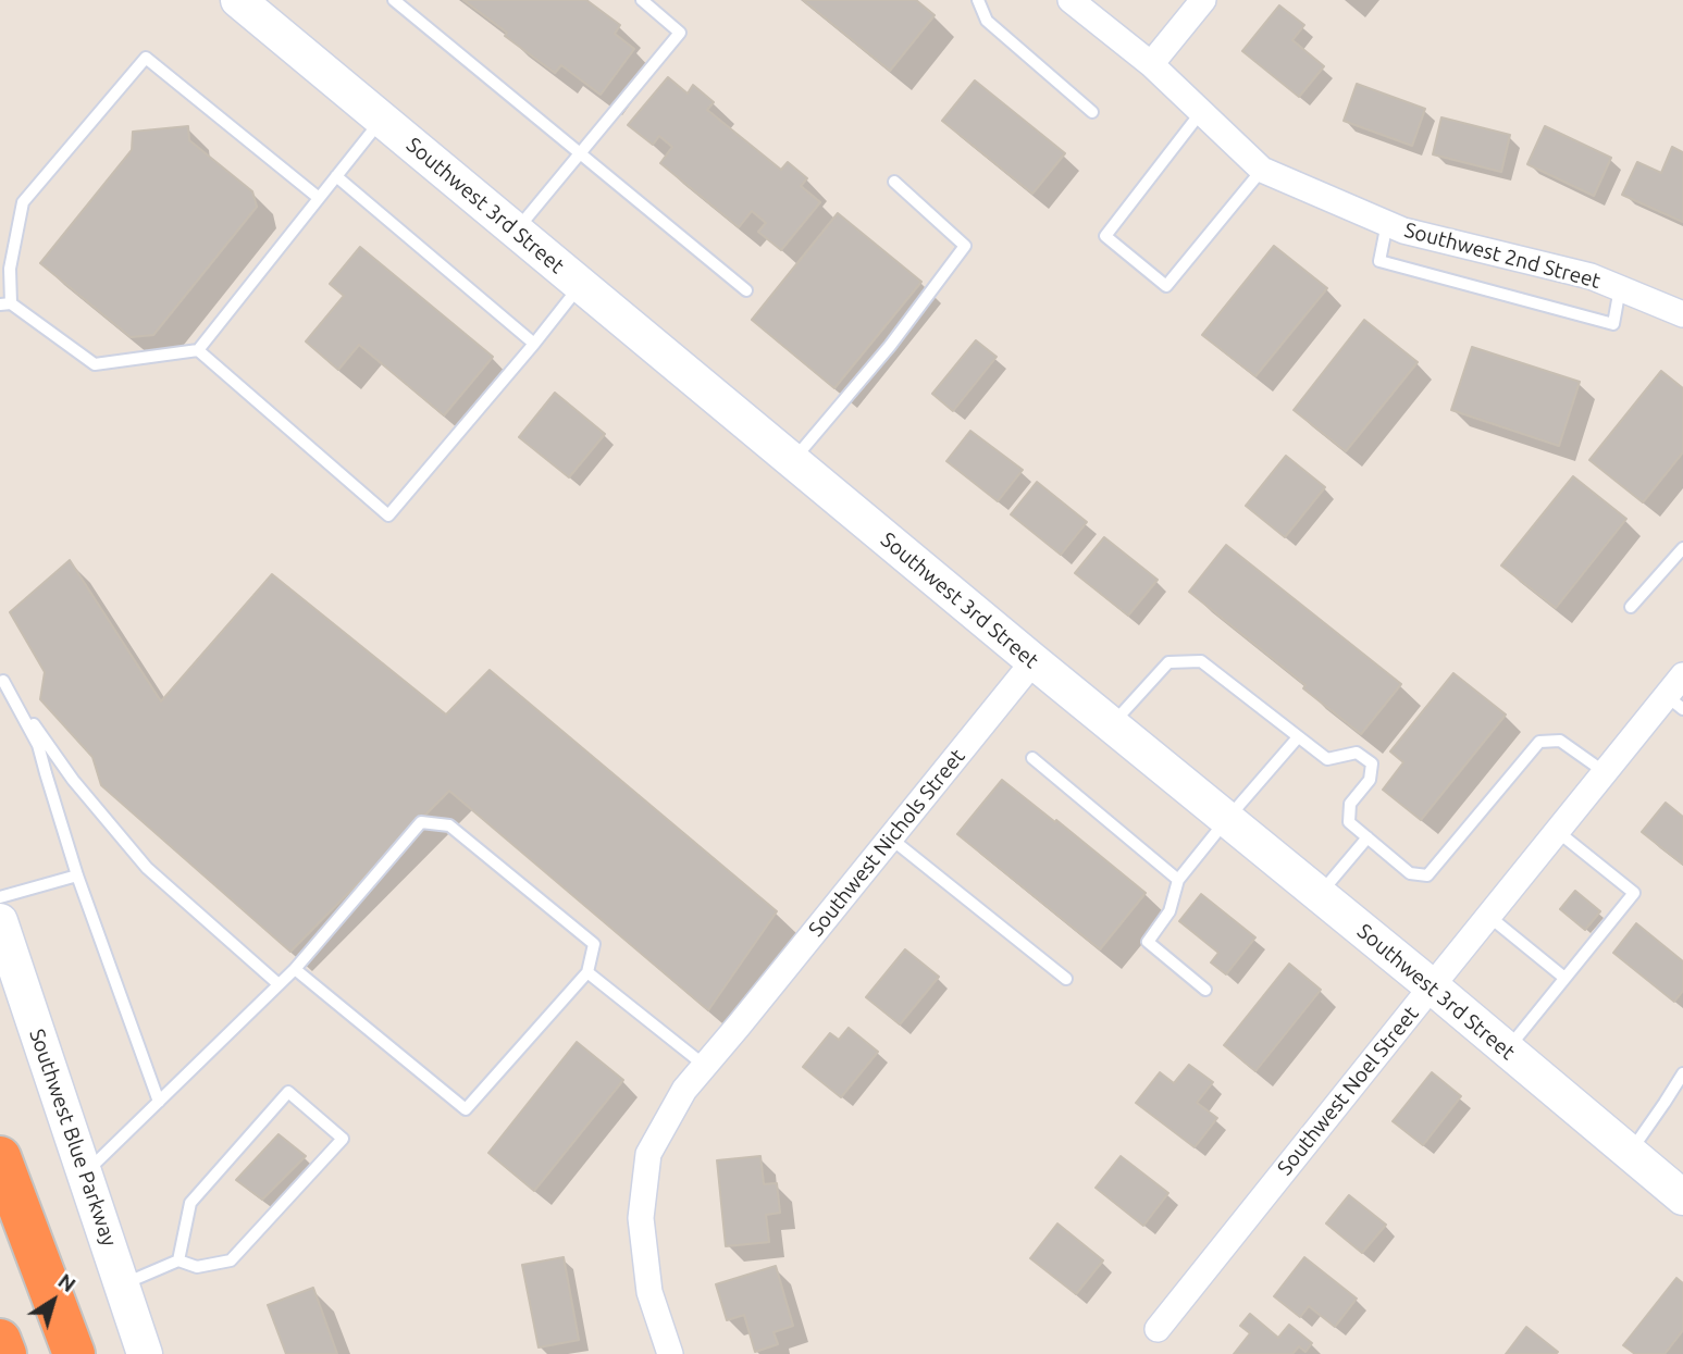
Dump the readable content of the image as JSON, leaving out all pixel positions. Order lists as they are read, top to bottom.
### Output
{
  "streets": {
    "main road": ["Southwest 3rd Street", "Southwest Blue Parkway"],
    "street": ["Southwest 2nd Street", "Southwest Nichols Street", "Southwest Noel Street"]
  },
  "crossings": [
    ["Southwest 3rd Street", "Southwest Nichols Street"],
    ["Southwest 3rd Street", "Southwest Noel Street"]
  ],
  "north": "top right"
}
